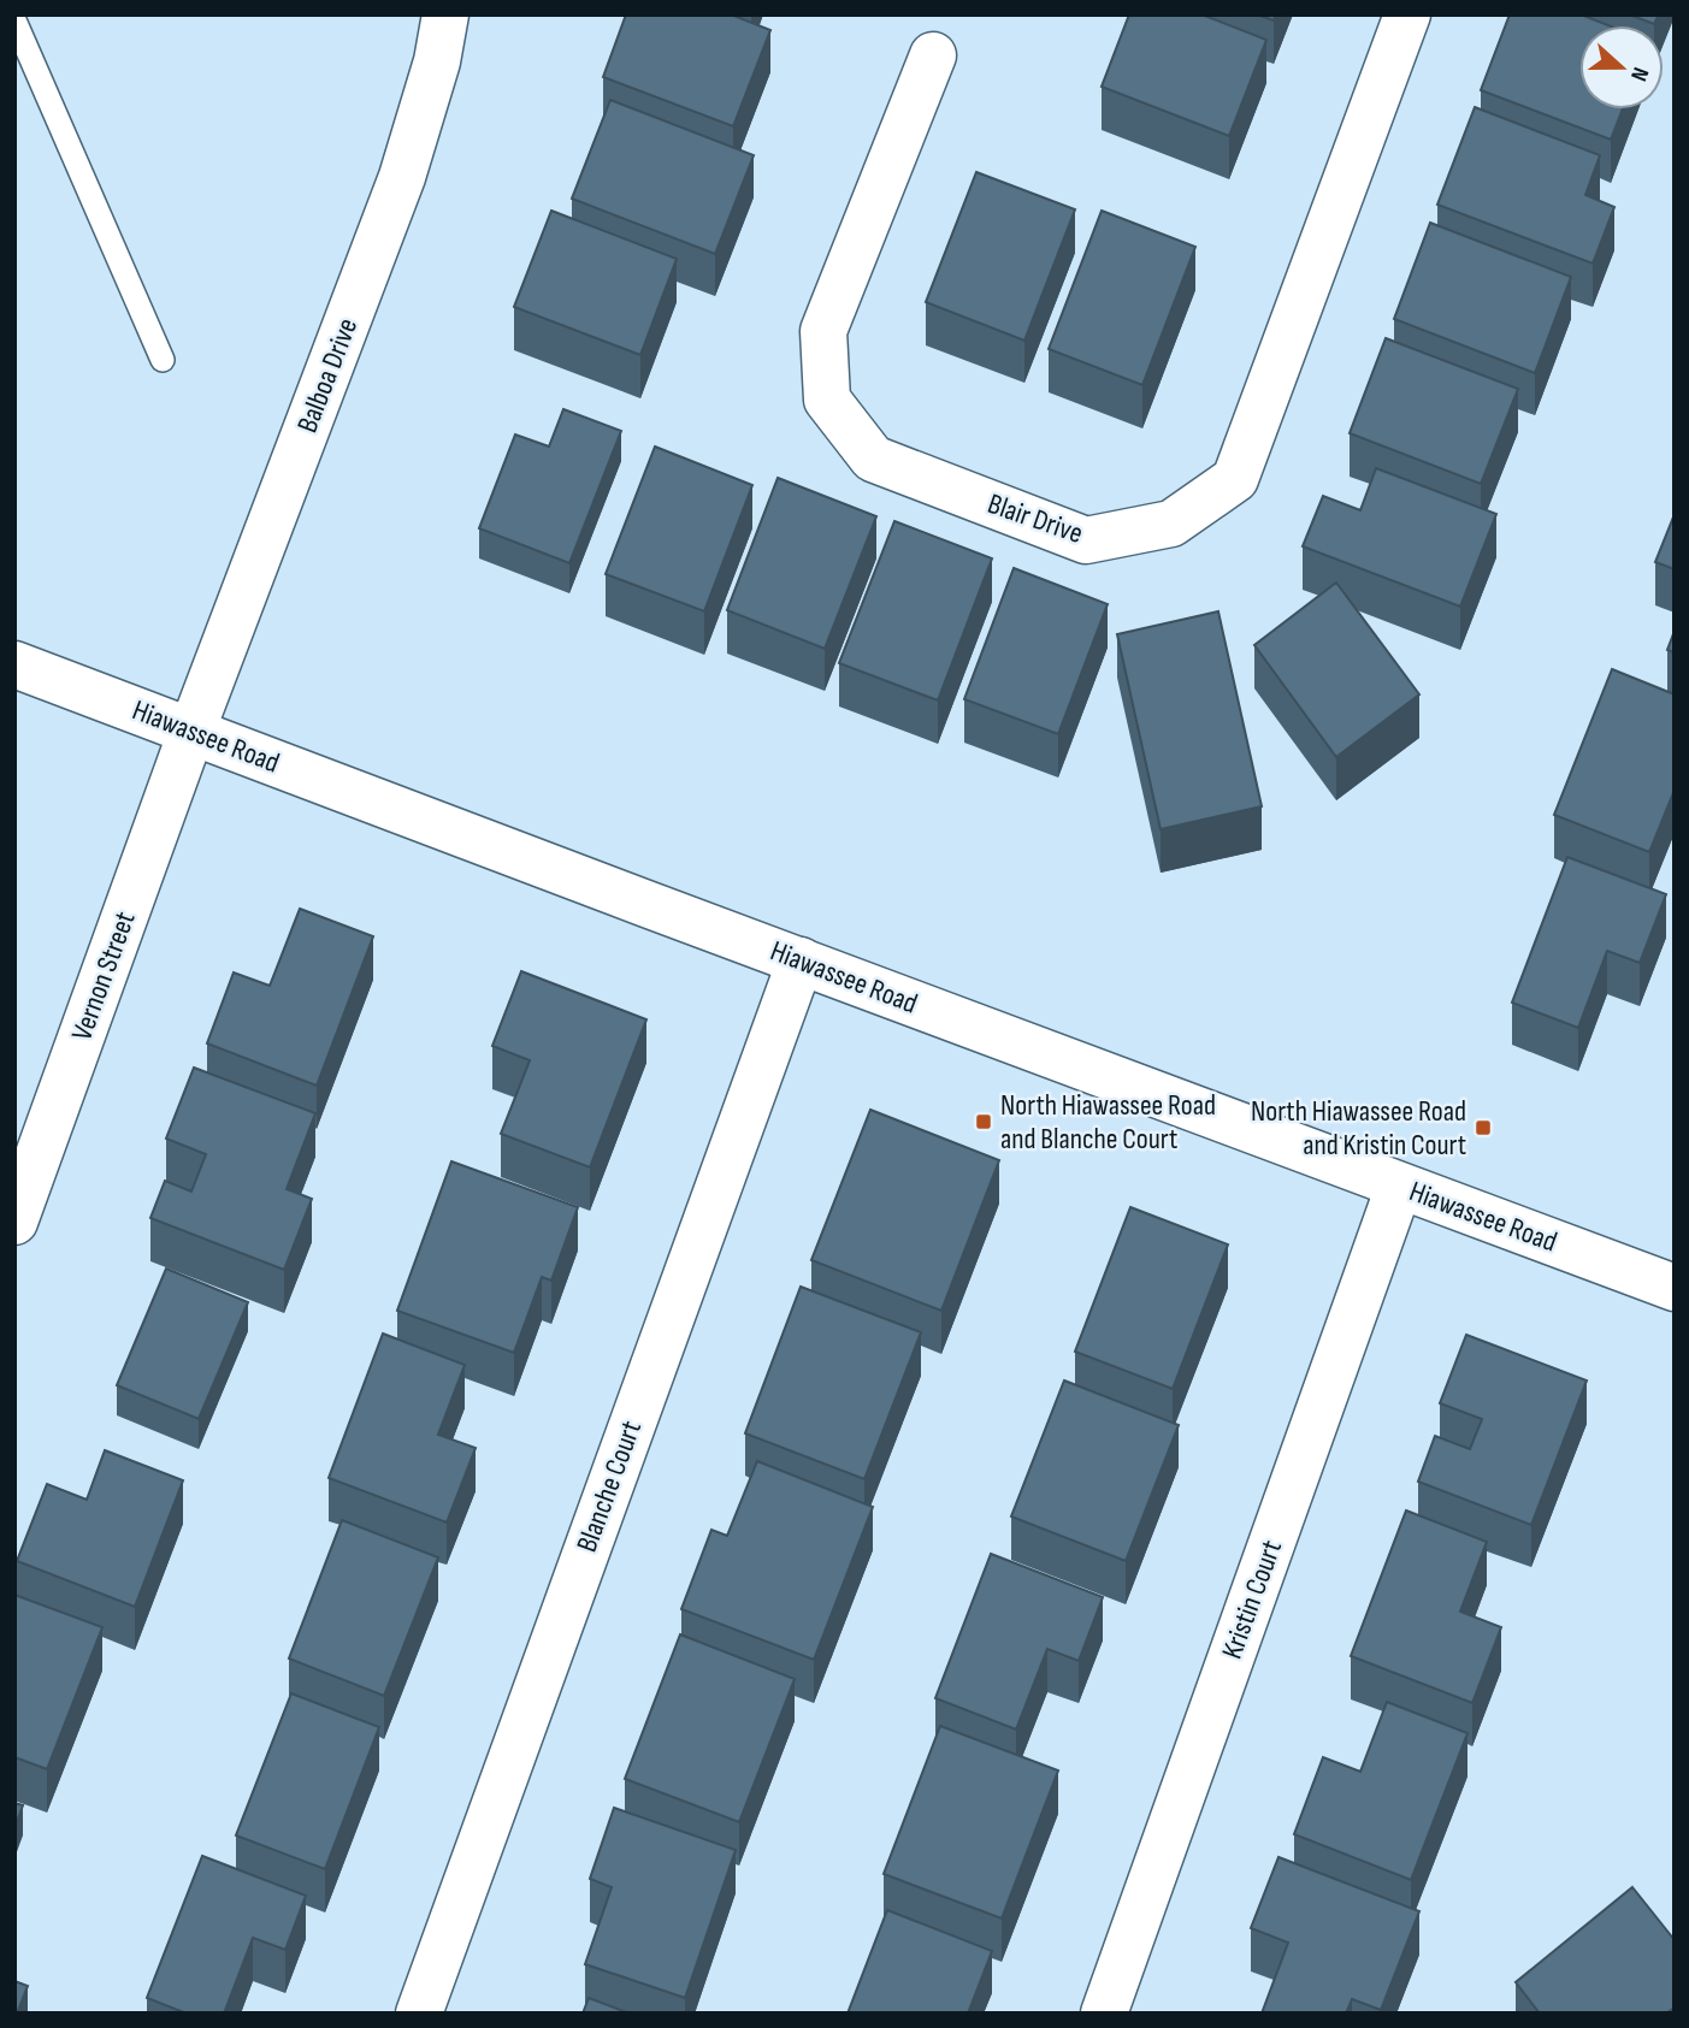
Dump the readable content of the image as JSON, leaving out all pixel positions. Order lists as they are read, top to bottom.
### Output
{
  "streets": {
    "street": [
      "Balboa Drive",
      "Blair Drive",
      "Hiawassee Road",
      "Vernon Street",
      "Blanche Court",
      "Kristin Court"
    ]
  },
  "crossings": [
    ["Balboa Drive", "Hiawassee Road"],
    ["Balboa Drive", "Vernon Street"],
    ["Hiawassee Road", "Vernon Street"],
    ["Hiawassee Road", "Blanche Court"],
    ["Hiawassee Road", "Kristin Court"]
  ],
  "places": {
    "transit": ["North Hiawassee Road and Blanche Court", "North Hiawassee Road and Kristin Court"]
  },
  "north": "right"
}
